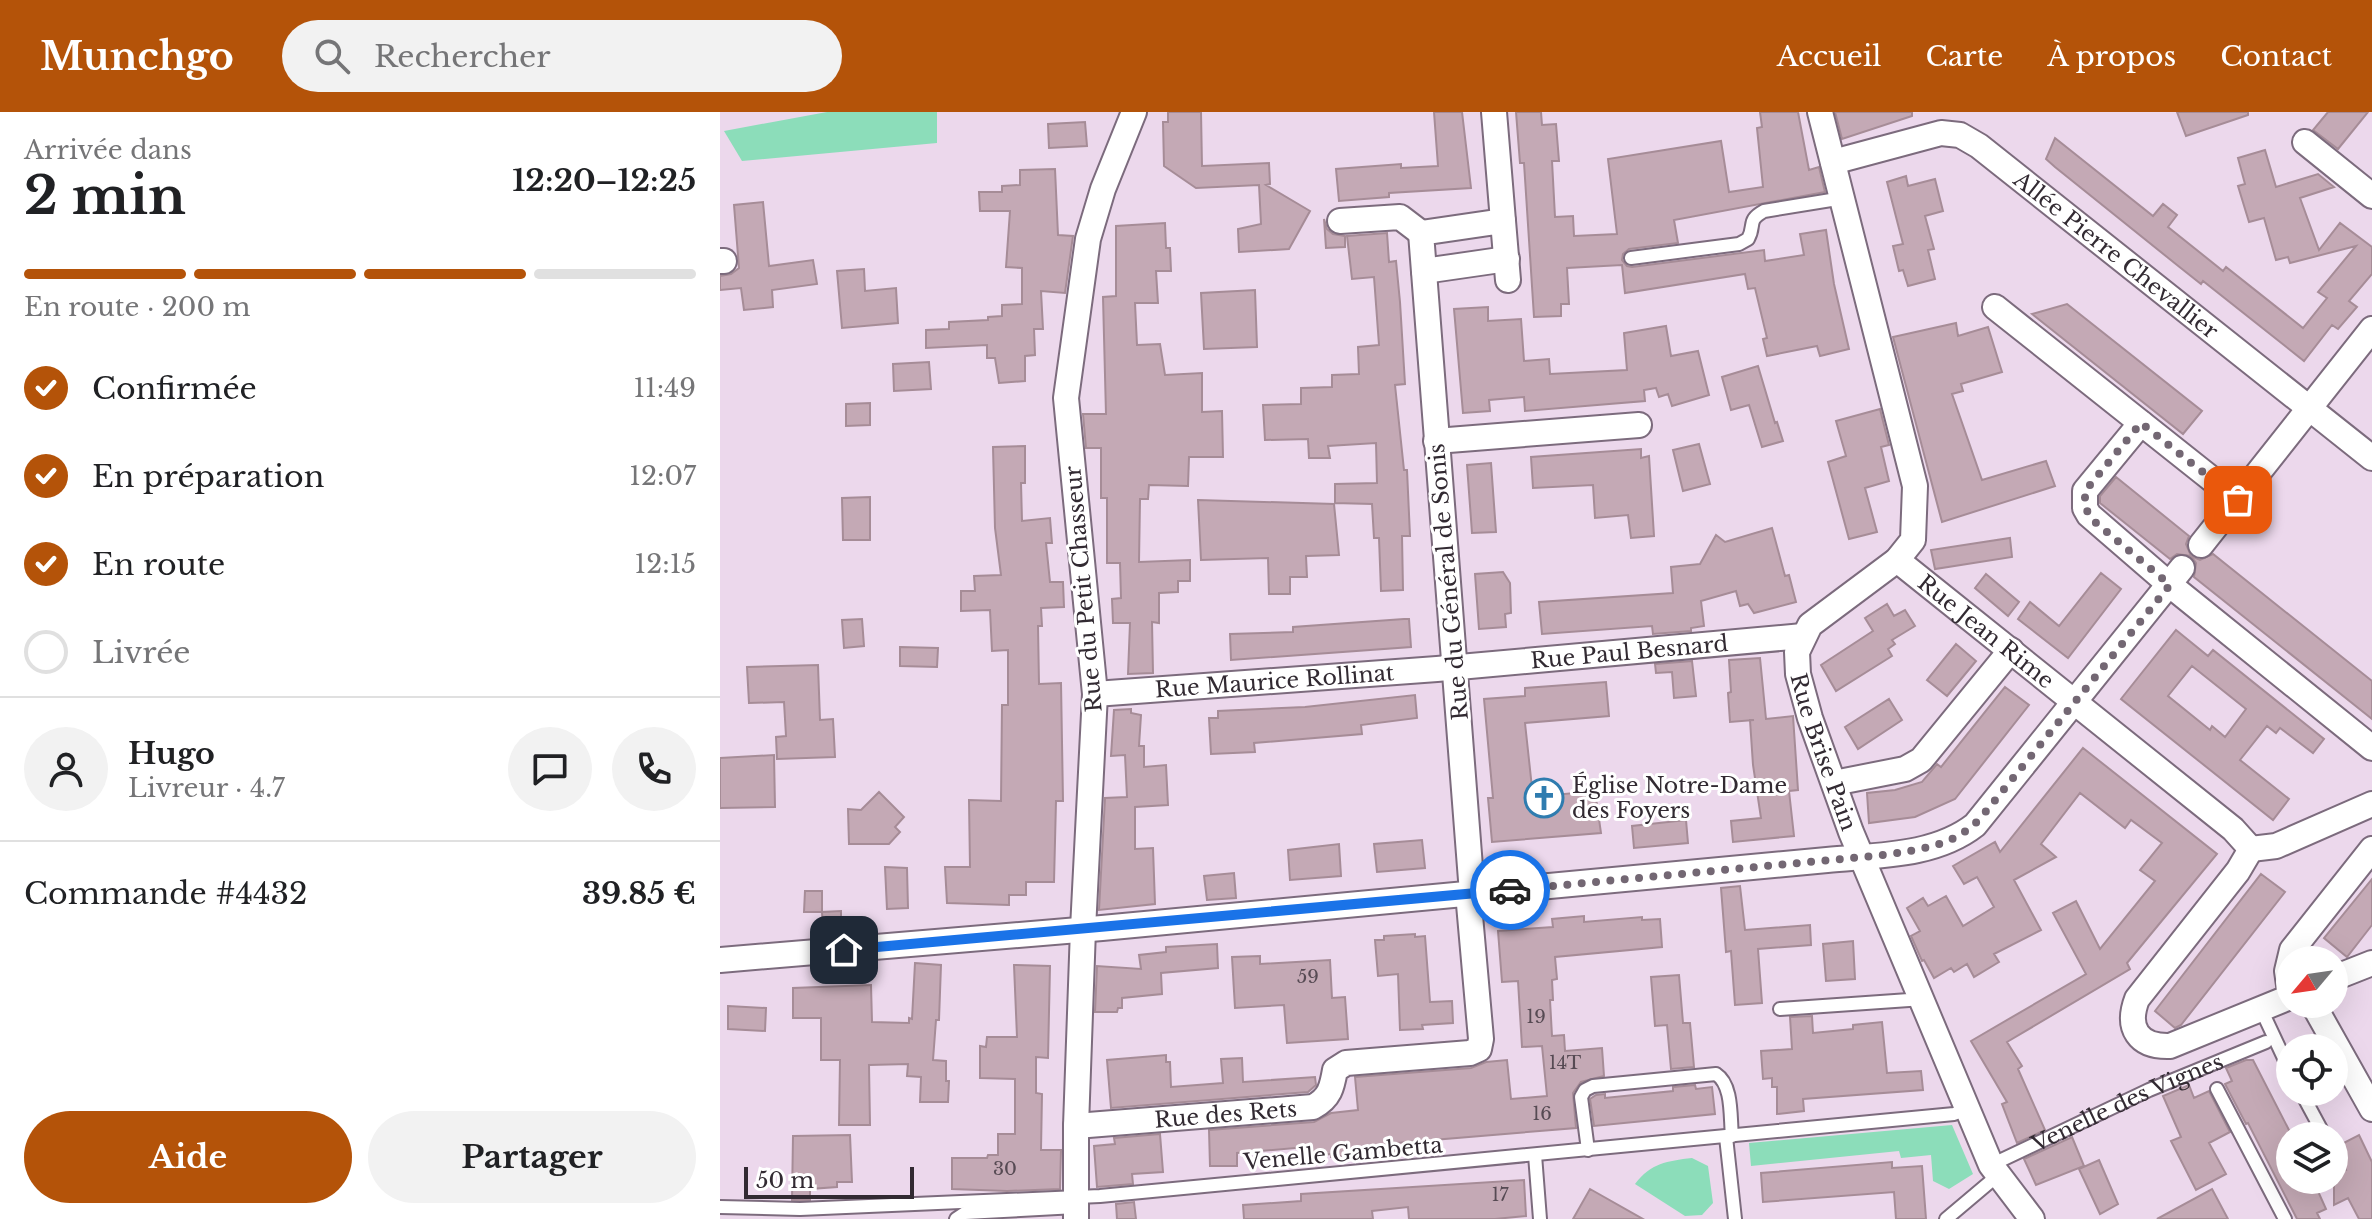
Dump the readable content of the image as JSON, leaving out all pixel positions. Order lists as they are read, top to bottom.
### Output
{
  "streets": {
    "street": [
      "Allée Pierre Chevallier",
      "Rue du Général de Sonis",
      "Rue du Petit Chasseur",
      "Rue Jean Rime",
      "Rue Paul Besnard",
      "Rue Maurice Rollinat",
      "Rue Brise Pain",
      "Rue des Rets"
    ],
    "lane": ["Venelle des Vignes", "Venelle Gambetta"]
  },
  "crossings": [
    ["Rue du Général de Sonis", "Rue Paul Besnard"],
    ["Rue du Général de Sonis", "Rue Maurice Rollinat"],
    ["Rue du Général de Sonis", "Rue des Rets"],
    ["Rue du Petit Chasseur", "Rue Maurice Rollinat"],
    ["Rue du Petit Chasseur", "Rue des Rets"],
    ["Rue du Petit Chasseur", "Venelle Gambetta"],
    ["Rue Paul Besnard", "Rue Maurice Rollinat"],
    ["Rue Paul Besnard", "Rue Brise Pain"],
    ["Rue Brise Pain", "Venelle des Vignes"],
    ["Rue Brise Pain", "Venelle Gambetta"]
  ],
  "places": {
    "church": ["Église Notre-Dame des Foyers"]
  },
  "house_numbers": [
    "59",
    "19",
    "14T",
    "16",
    "30",
    "17"
  ],
  "scale_bar": "50 m",
  "north": "bottom left",
  "page": {
    "header": "Munchgo",
    "search": "Rechercher",
    "nav": [
      "Accueil",
      "Carte",
      "À propos",
      "Contact"
    ],
    "heading": ["2 min", "Arrivée dans", "12:20–12:25"],
    "panel": [
      "Hugo",
      "Livreur · 4.7",
      "Commande #4432",
      "39.85 €"
    ],
    "bar": "En route · 200 m",
    "list": [
      ["Confirmée", "11:49"],
      ["En préparation", "12:07"],
      ["En route", "12:15"],
      "Livrée"
    ],
    "buttons": ["Aide", "Partager"],
    "scale": "50 m"
  }
}
